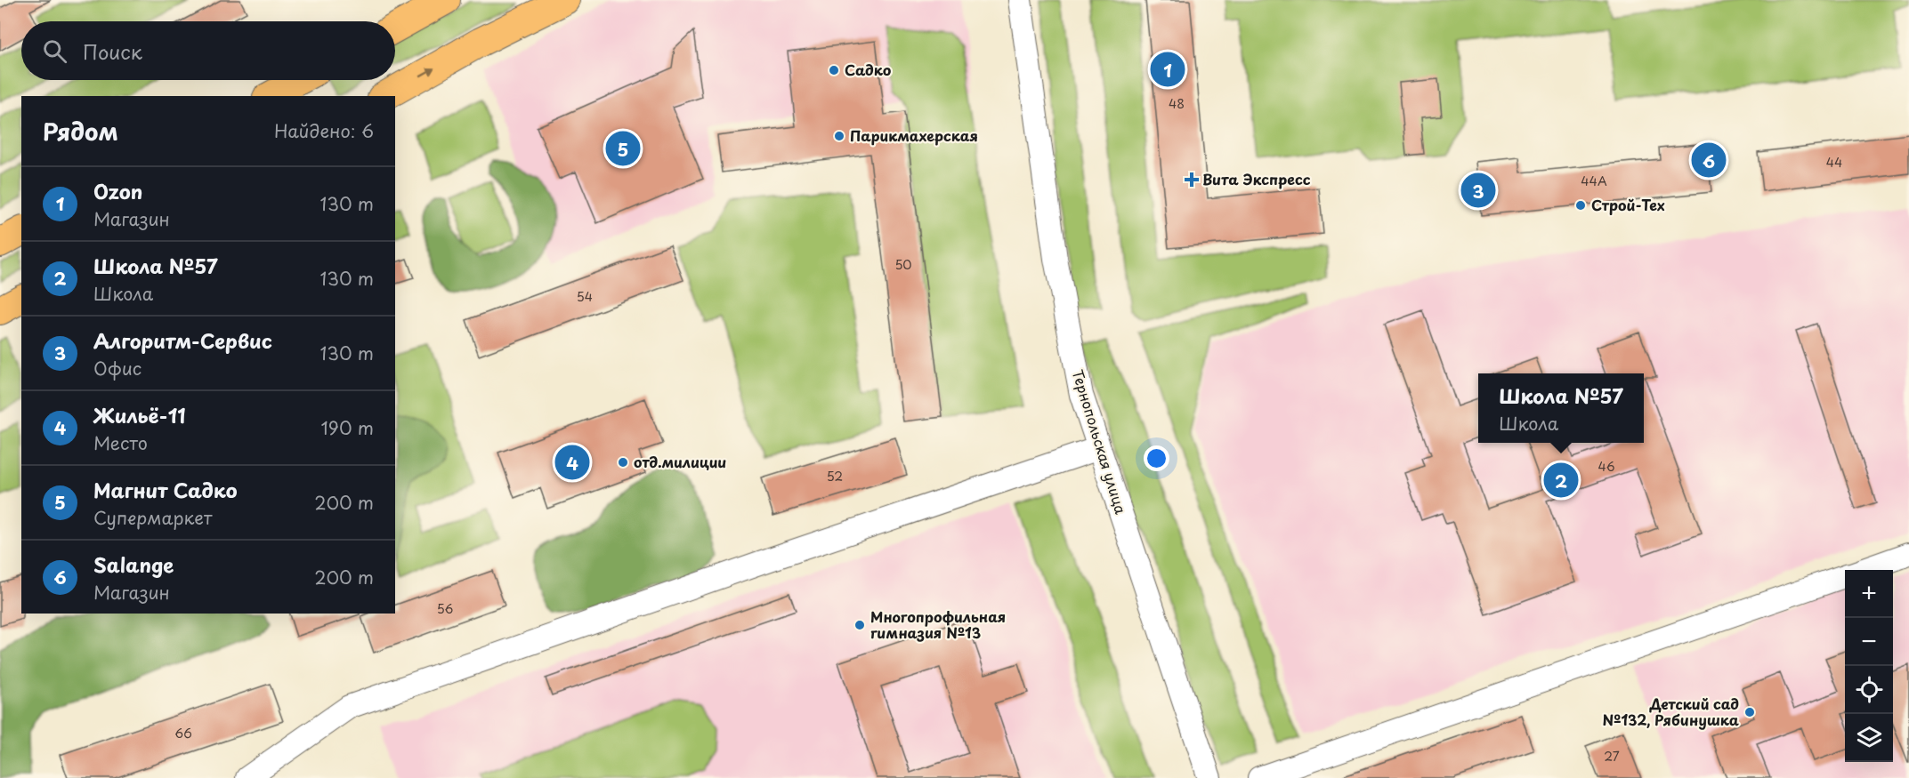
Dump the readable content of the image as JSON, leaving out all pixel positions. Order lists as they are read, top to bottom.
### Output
{
  "streets": {
    "street": ["Тернопольская улица"]
  },
  "places": {
    "other": [
      "Садко",
      "Парикмахерская",
      "Строй-Тех",
      "отд.милиции",
      "Многопрофильная гимназия №13",
      "Детский сад №132, Рябинушка"
    ],
    "health": ["Вита Экспресс"]
  },
  "house_numbers": [
    "48",
    "44",
    "44А",
    "50",
    "54",
    "46",
    "52",
    "56",
    "66",
    "27"
  ],
  "page": {
    "search": "Поиск",
    "pins": [
      "1",
      "5",
      "6",
      "3",
      "4",
      "2"
    ],
    "heading": ["Рядом", "Найдено: 6"],
    "list": [
      {
        "mark": "1",
        "name": "Ozon",
        "note": "Магазин",
        "value": "130 m"
      },
      {
        "mark": "2",
        "name": "Школа №57",
        "note": "Школа",
        "value": "130 m"
      },
      {
        "mark": "3",
        "name": "Алгоритм-Сервис",
        "note": "Офис",
        "value": "130 m"
      },
      {
        "mark": "4",
        "name": "Жильё-11",
        "note": "Место",
        "value": "190 m"
      },
      {
        "mark": "5",
        "name": "Магнит Садко",
        "note": "Супермаркет",
        "value": "200 m"
      },
      {
        "mark": "6",
        "name": "Salange",
        "note": "Магазин",
        "value": "200 m"
      }
    ],
    "popup": ["Школа №57", "Школа"],
    "map_buttons": ["+", "−"]
  }
}
